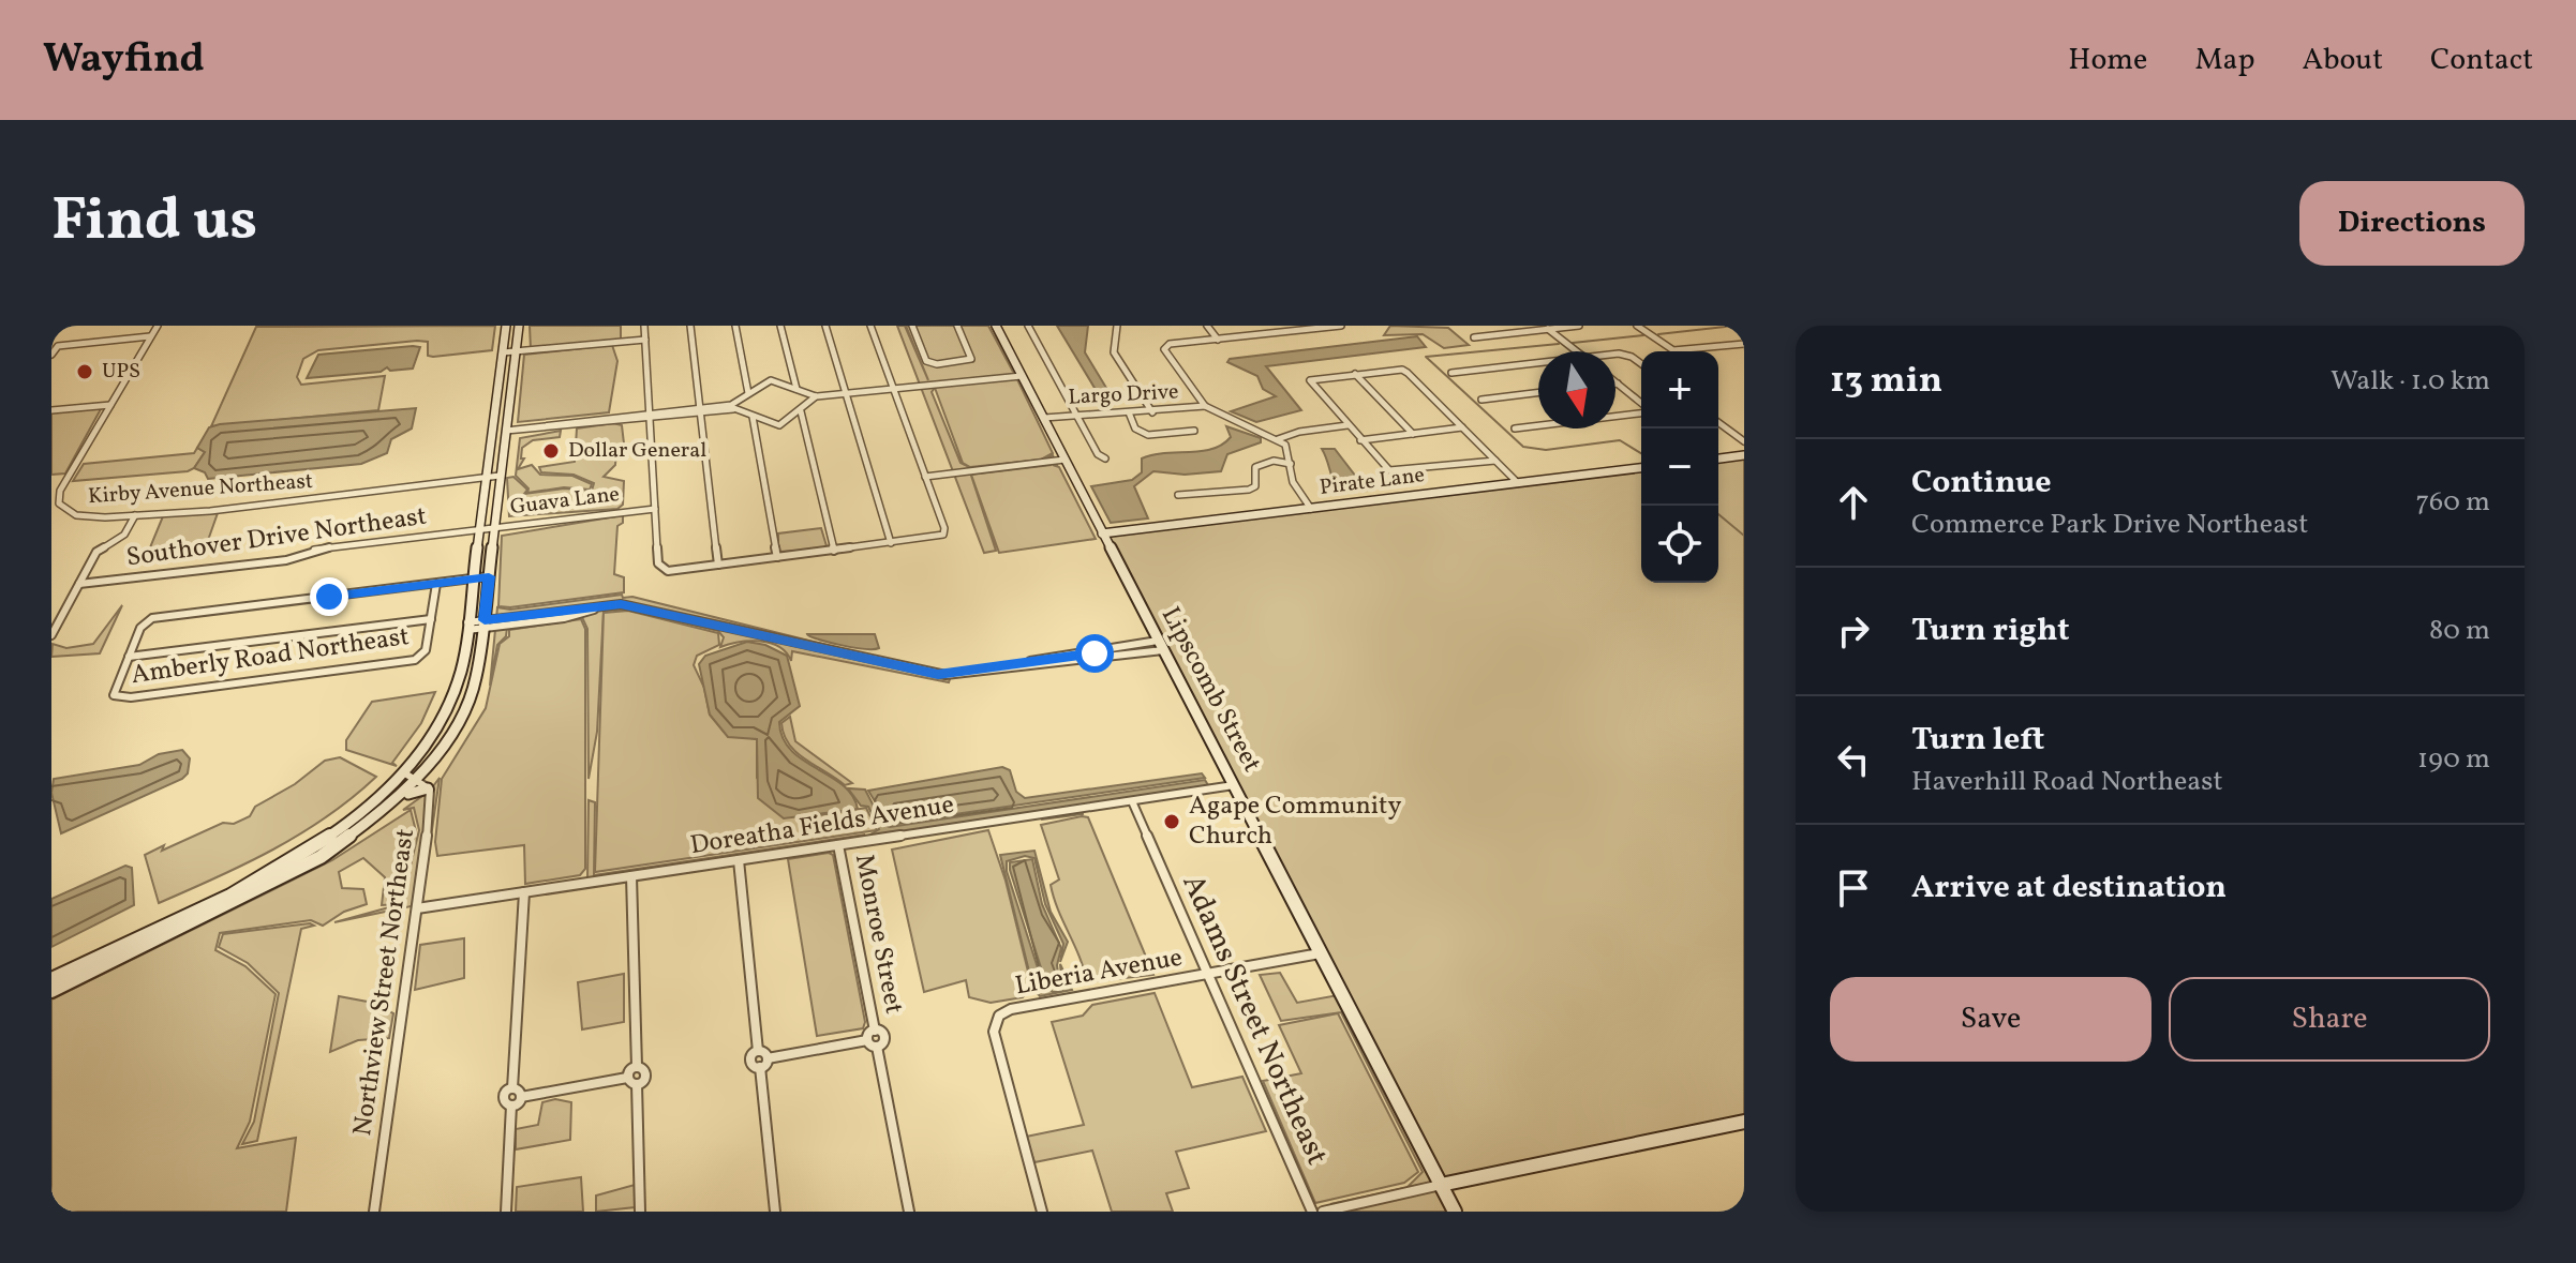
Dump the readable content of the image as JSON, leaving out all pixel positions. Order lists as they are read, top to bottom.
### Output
{
  "streets": {
    "main road": ["Pirate Lane", "Lipscomb Street"],
    "street": [
      "Largo Drive",
      "Kirby Avenue Northeast",
      "Guava Lane",
      "Southover Drive Northeast",
      "Amberly Road Northeast",
      "Doreatha Fields Avenue",
      "Monroe Street",
      "Liberia Avenue",
      "Northview Street Northeast",
      "Adams Street Northeast"
    ]
  },
  "crossings": [
    ["Largo Drive", "Lipscomb Street"],
    ["Pirate Lane", "Lipscomb Street"],
    ["Guava Lane", "Southover Drive Northeast"],
    ["Lipscomb Street", "Doreatha Fields Avenue"],
    ["Lipscomb Street", "Liberia Avenue"],
    ["Doreatha Fields Avenue", "Monroe Street"],
    ["Doreatha Fields Avenue", "Northview Street Northeast"],
    ["Doreatha Fields Avenue", "Adams Street Northeast"],
    ["Liberia Avenue", "Adams Street Northeast"]
  ],
  "places": ["UPS", "Dollar General", "Agape Community Church"],
  "north": "bottom",
  "page": {
    "header": "Wayfind",
    "nav": [
      "Home",
      "Map",
      "About",
      "Contact"
    ],
    "title": "Find us",
    "buttons": [
      "Directions",
      ["Save", "Share"]
    ],
    "heading": ["13 min", "Walk · 1.0 km"],
    "map_buttons": ["+", "−"],
    "list": [
      ["Continue", "Commerce Park Drive Northeast", "760 m"],
      ["Turn right", "80 m"],
      ["Turn left", "Haverhill Road Northeast", "190 m"],
      "Arrive at destination"
    ]
  }
}
